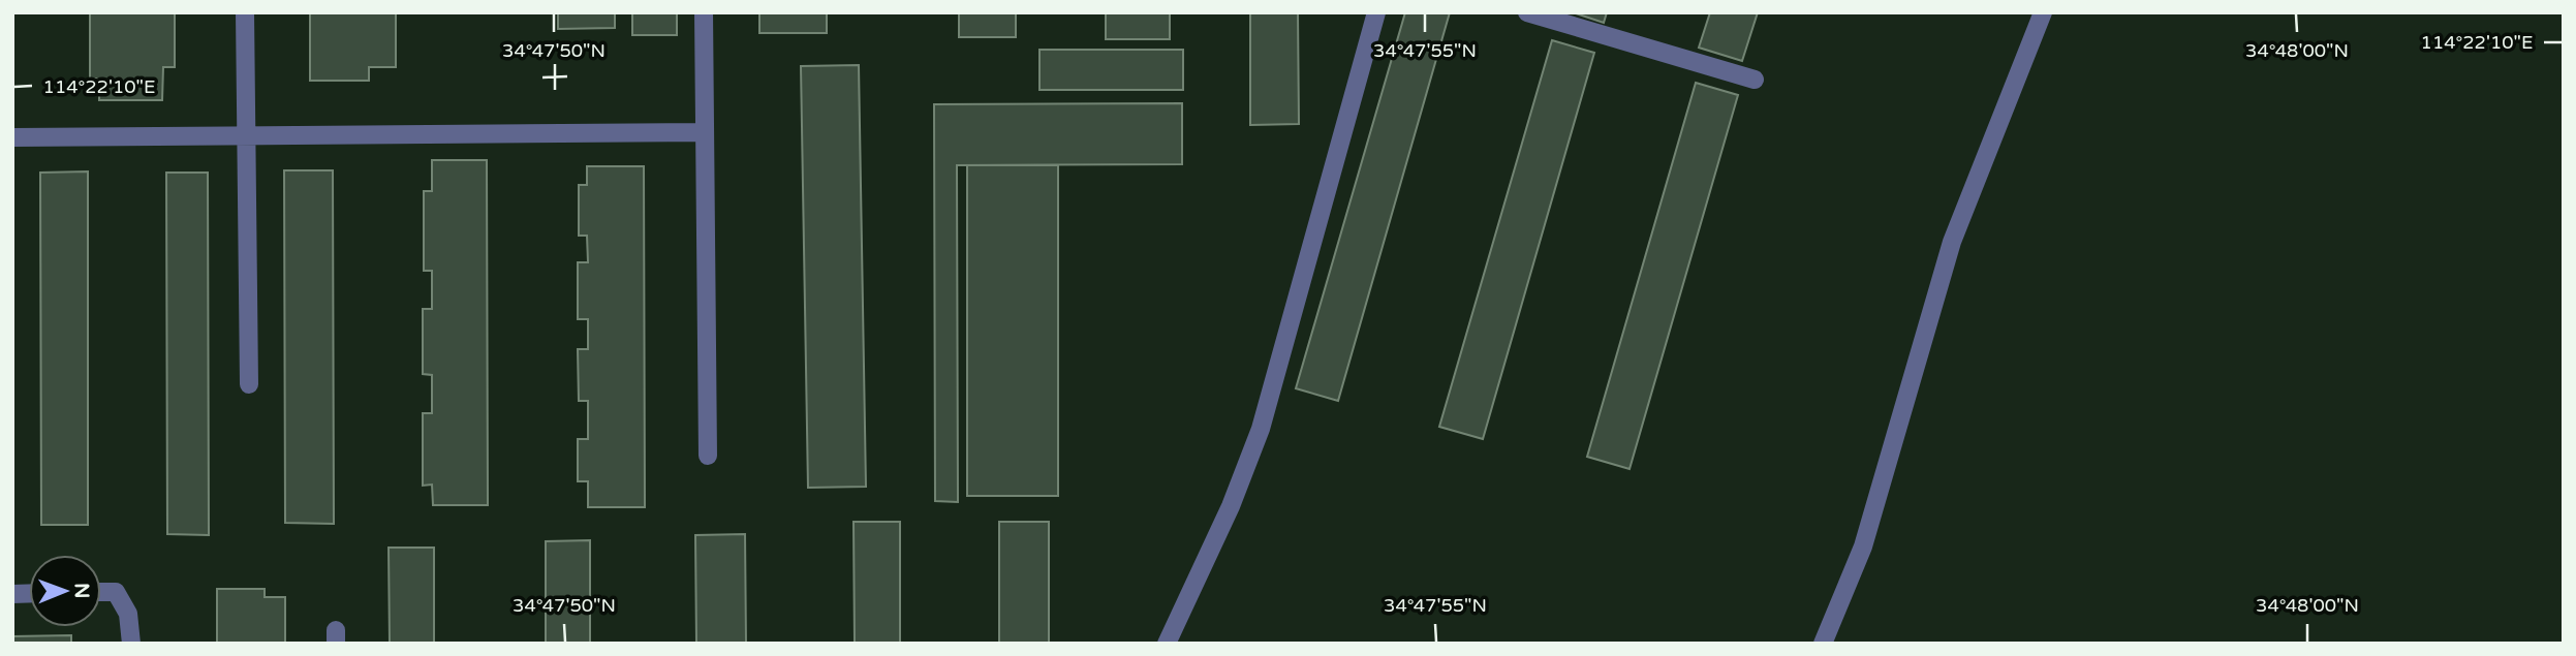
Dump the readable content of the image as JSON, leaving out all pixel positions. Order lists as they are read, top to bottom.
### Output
{
  "north": "right",
  "coordinates": [
    "114°22'10\"E",
    "34°47'50\"N",
    "34°47'55\"N",
    "34°48'00\"N"
  ]
}
